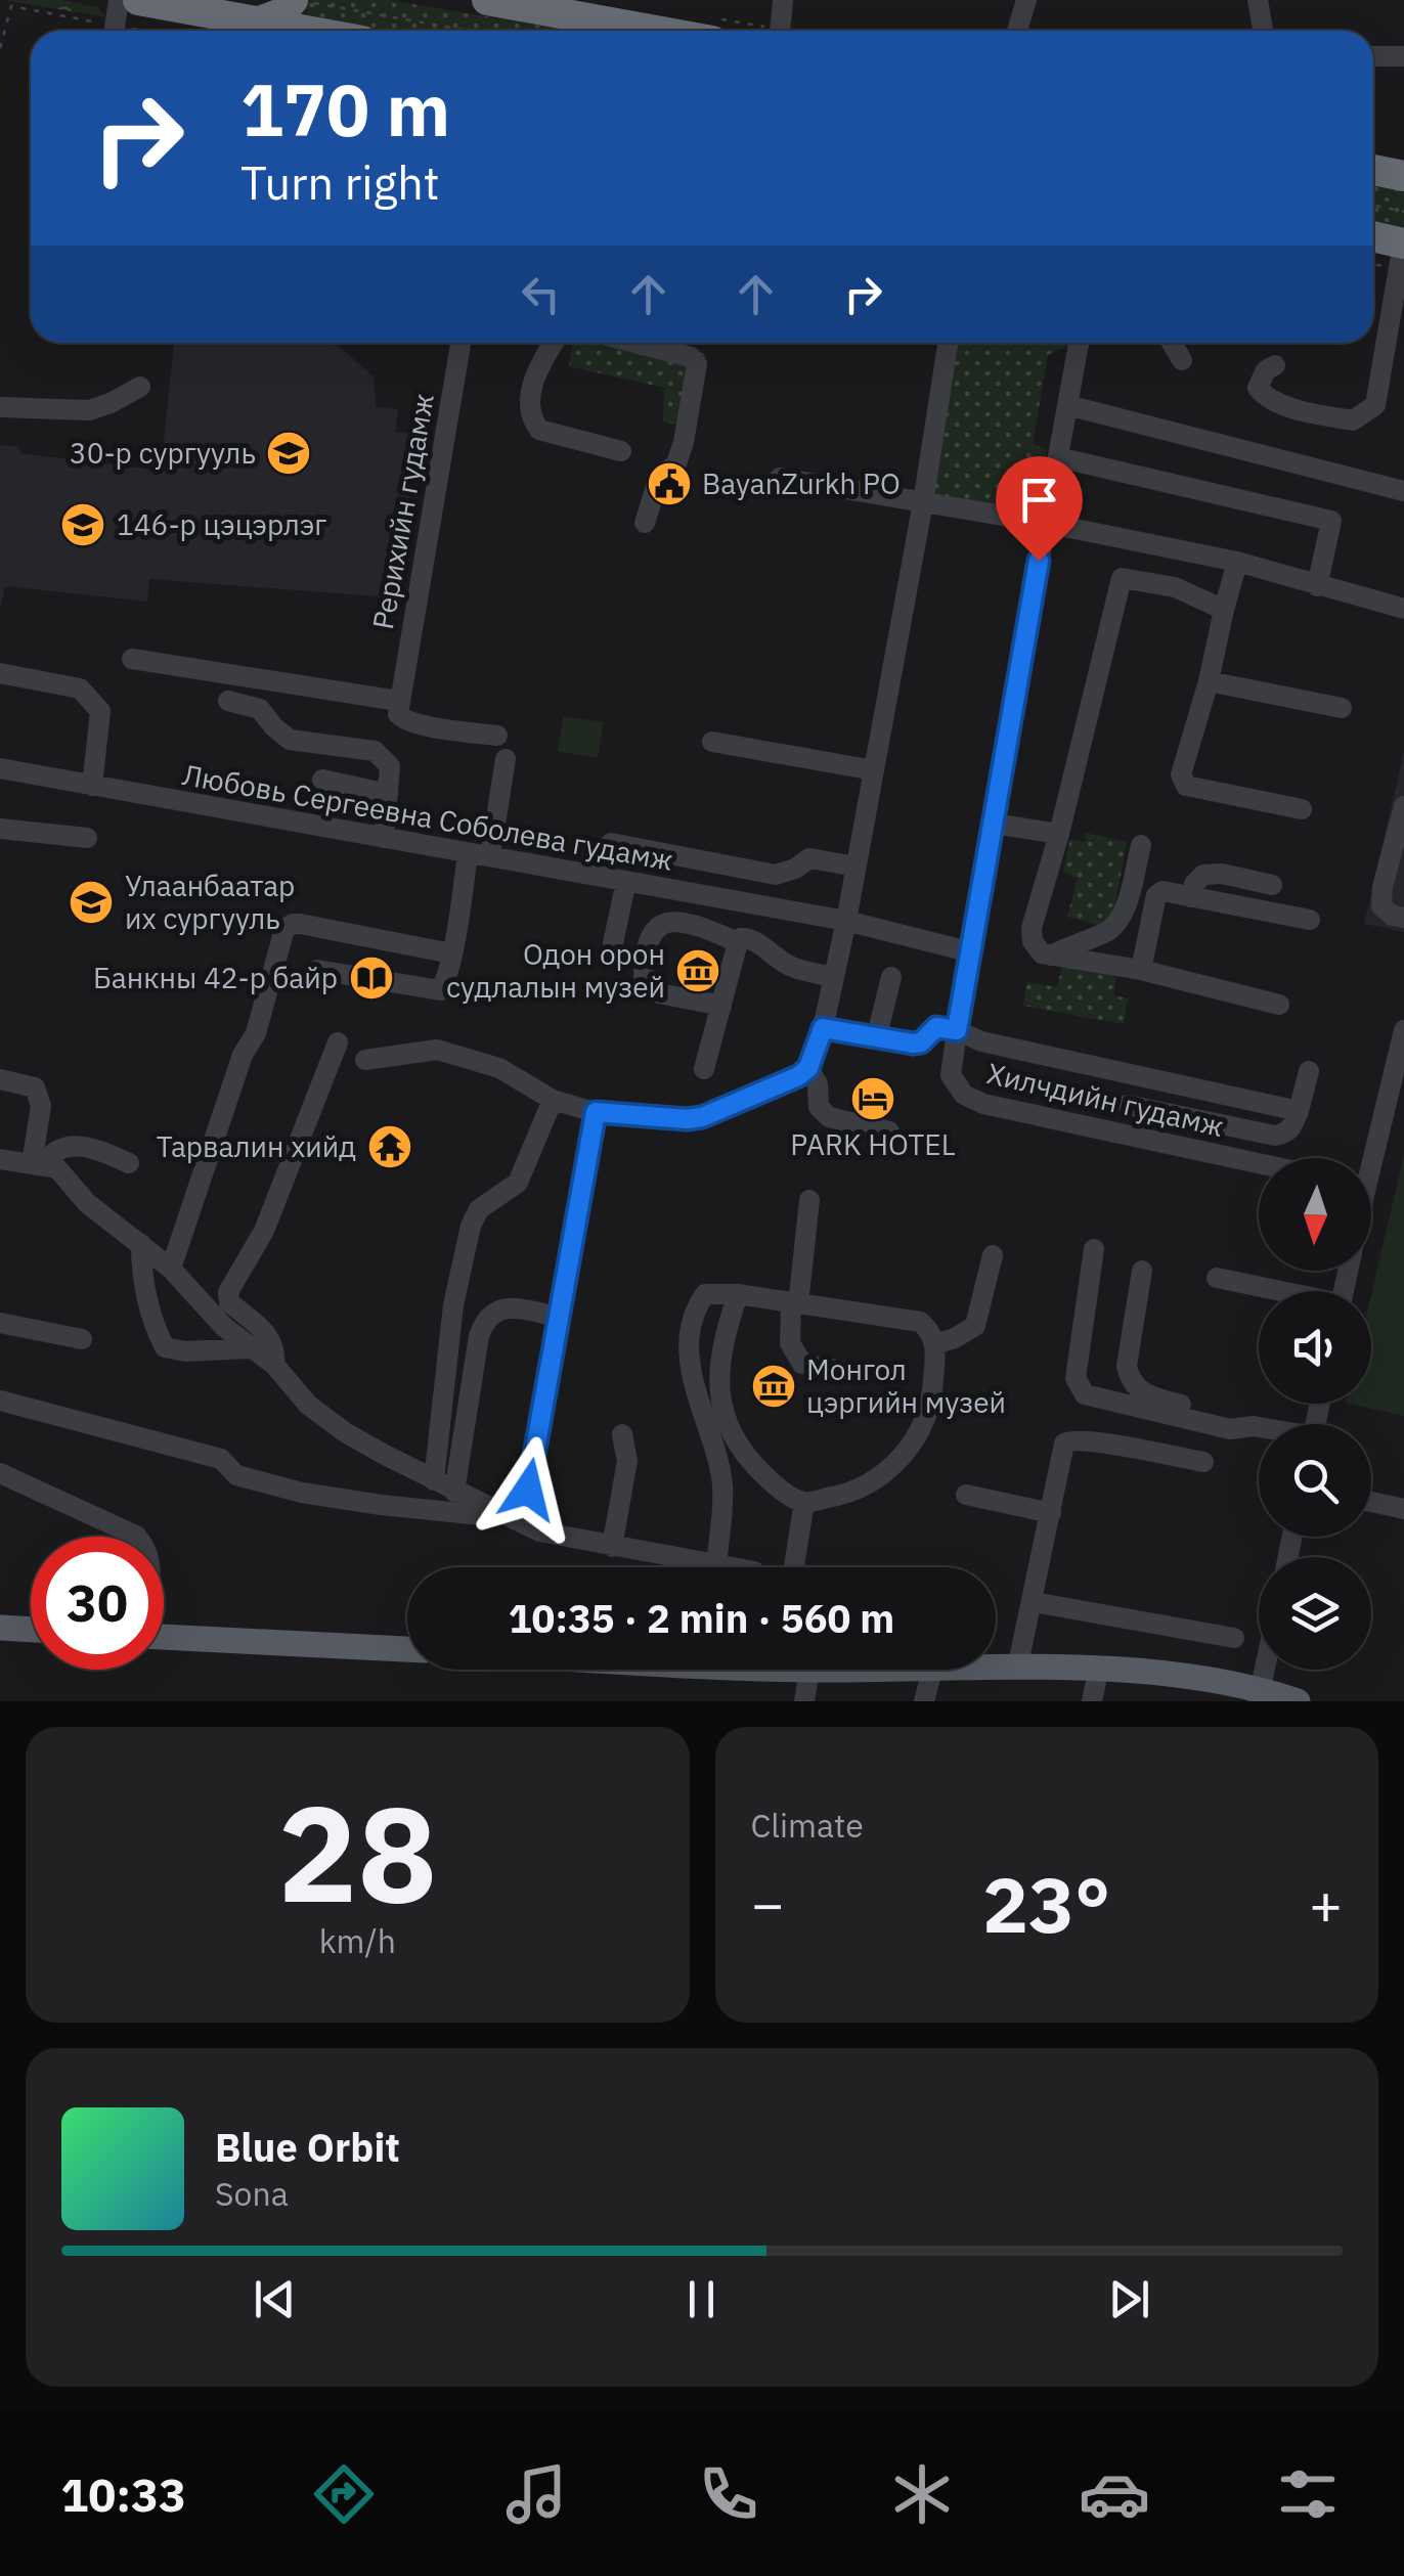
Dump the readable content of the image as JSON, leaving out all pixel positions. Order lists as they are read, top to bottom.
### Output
{
  "streets": {
    "street": ["Рерихийн гудамж", "Любовь Сергеевна Соболева гудамж", "Хилчдийн гудамж"]
  },
  "crossings": [
    ["Любовь Сергеевна Соболева гудамж", "Хилчдийн гудамж"]
  ],
  "places": {
    "school or university": ["30-р сургууль", "146-р цэцэрлэг", "Улаанбаатар их сургууль"],
    "public building": ["BayanZurkh PO"],
    "museum": ["Одон орон судлалын музей", "Монгол цэргийн музей"],
    "library": ["Банкны 42-р байр"],
    "hotel": ["PARK HOTEL"],
    "temple": ["Тарвалин хийд"]
  },
  "north": "bottom",
  "page": {
    "turn": ["170 m", "Turn right"],
    "limit": "30",
    "trip": "10:35 · 2 min · 560 m",
    "tile": [
      ["28", "km/h"],
      "Climate"
    ],
    "heat": ["−", "23°", "+"],
    "song": ["Blue Orbit", "Sona"],
    "tabs": "10:33"
  }
}
